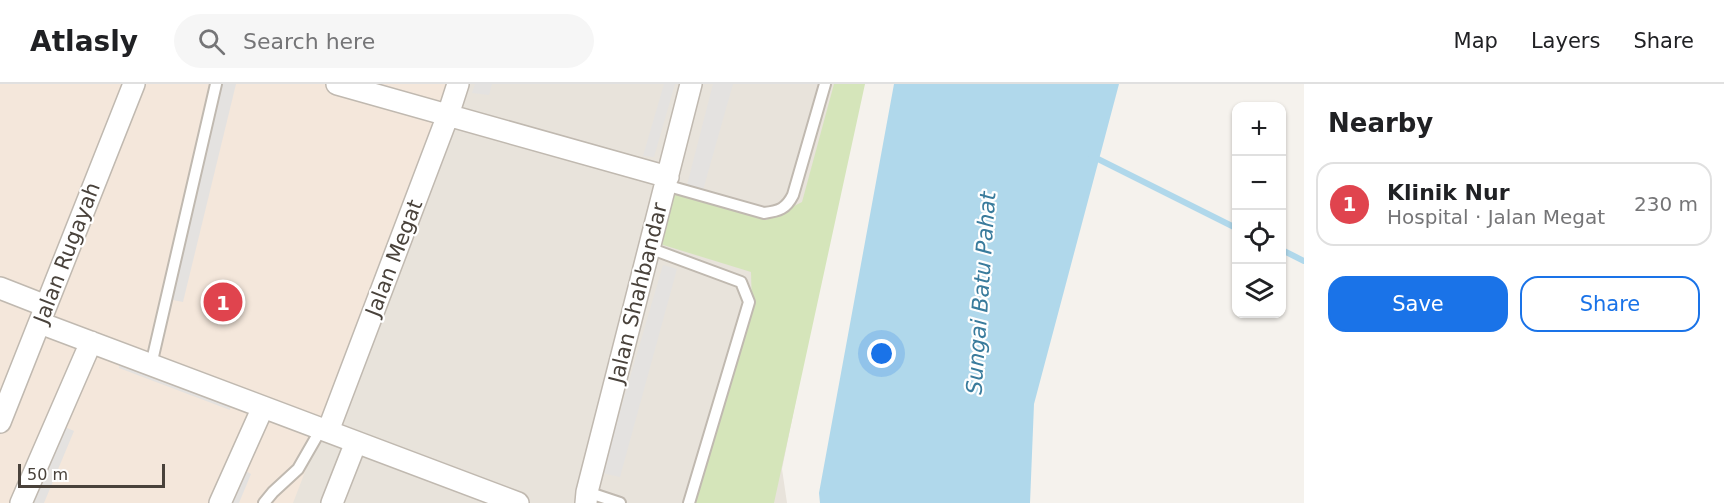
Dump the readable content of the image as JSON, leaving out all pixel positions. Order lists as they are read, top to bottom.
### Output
{
  "streets": {
    "street": ["Jalan Rugayah", "Jalan Megat", "Jalan Shahbandar"]
  },
  "water": ["Sungai Batu Pahat"],
  "scale_bar": "50 m",
  "page": {
    "header": "Atlasly",
    "search": "Search here",
    "nav": ["Map", "Layers", "Share"],
    "heading": "Nearby",
    "map_buttons": ["+", "−"],
    "list": [
      {
        "mark": "1",
        "name": "Klinik Nur",
        "note": "Hospital · Jalan Megat",
        "value": "230 m"
      }
    ],
    "buttons": ["Save", "Share"],
    "pins": "1",
    "scale": "50 m"
  }
}
